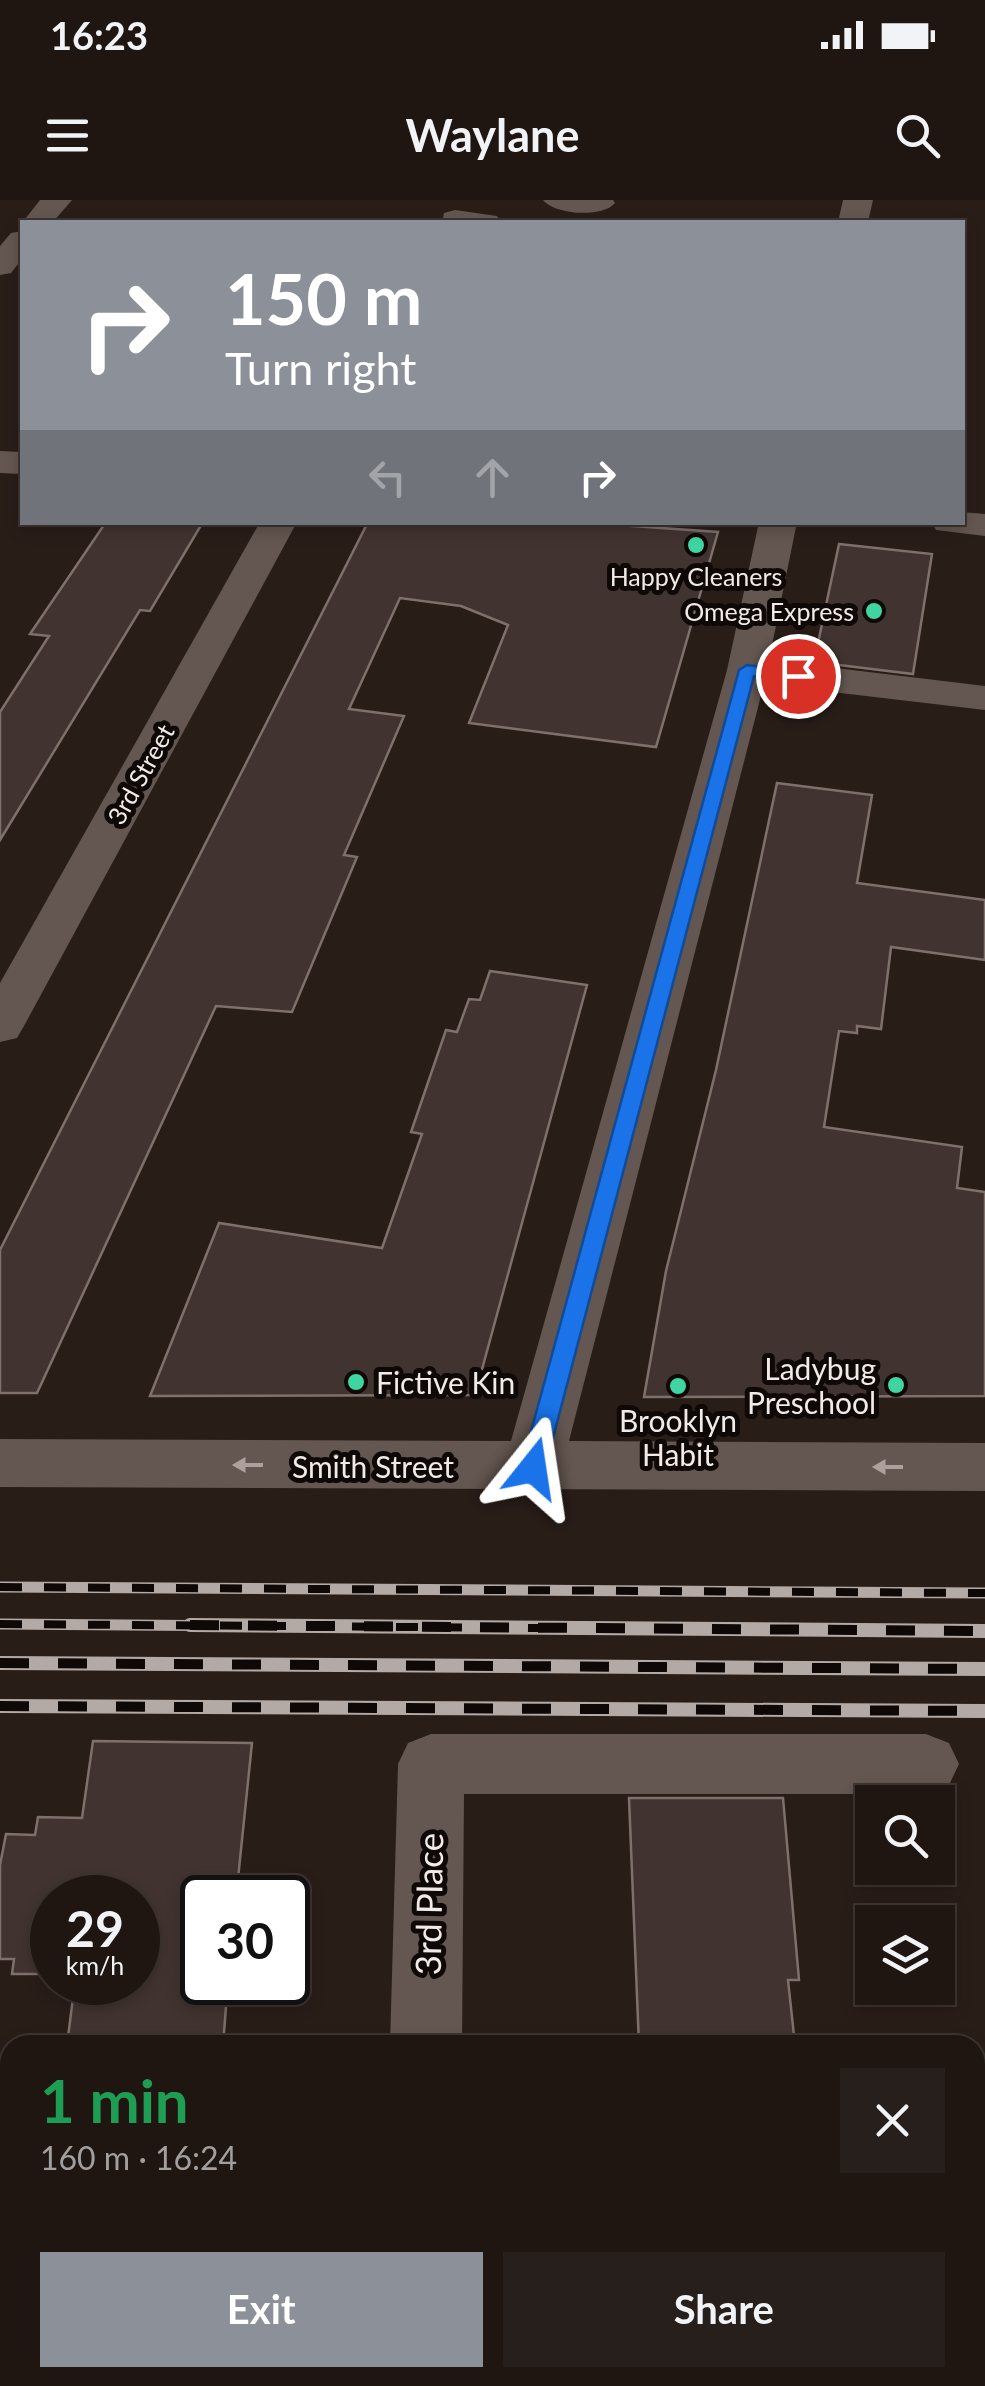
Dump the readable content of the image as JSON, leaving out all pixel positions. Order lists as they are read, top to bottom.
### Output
{
  "streets": {
    "street": ["3rd Street", "Smith Street", "3rd Place"]
  },
  "one_way": ["Smith Street"],
  "places": [
    "Happy Cleaners",
    "Omega Express",
    "Fictive Kin",
    "Ladybug Preschool",
    "Brooklyn Habit"
  ],
  "page": {
    "status": "16:23",
    "header": "Waylane",
    "turn": ["150 m", "Turn right"],
    "speed": "29 km/h",
    "limit": "30",
    "heading": ["1 min", "160 m · 16:24"],
    "buttons": ["Exit", "Share"]
  }
}
